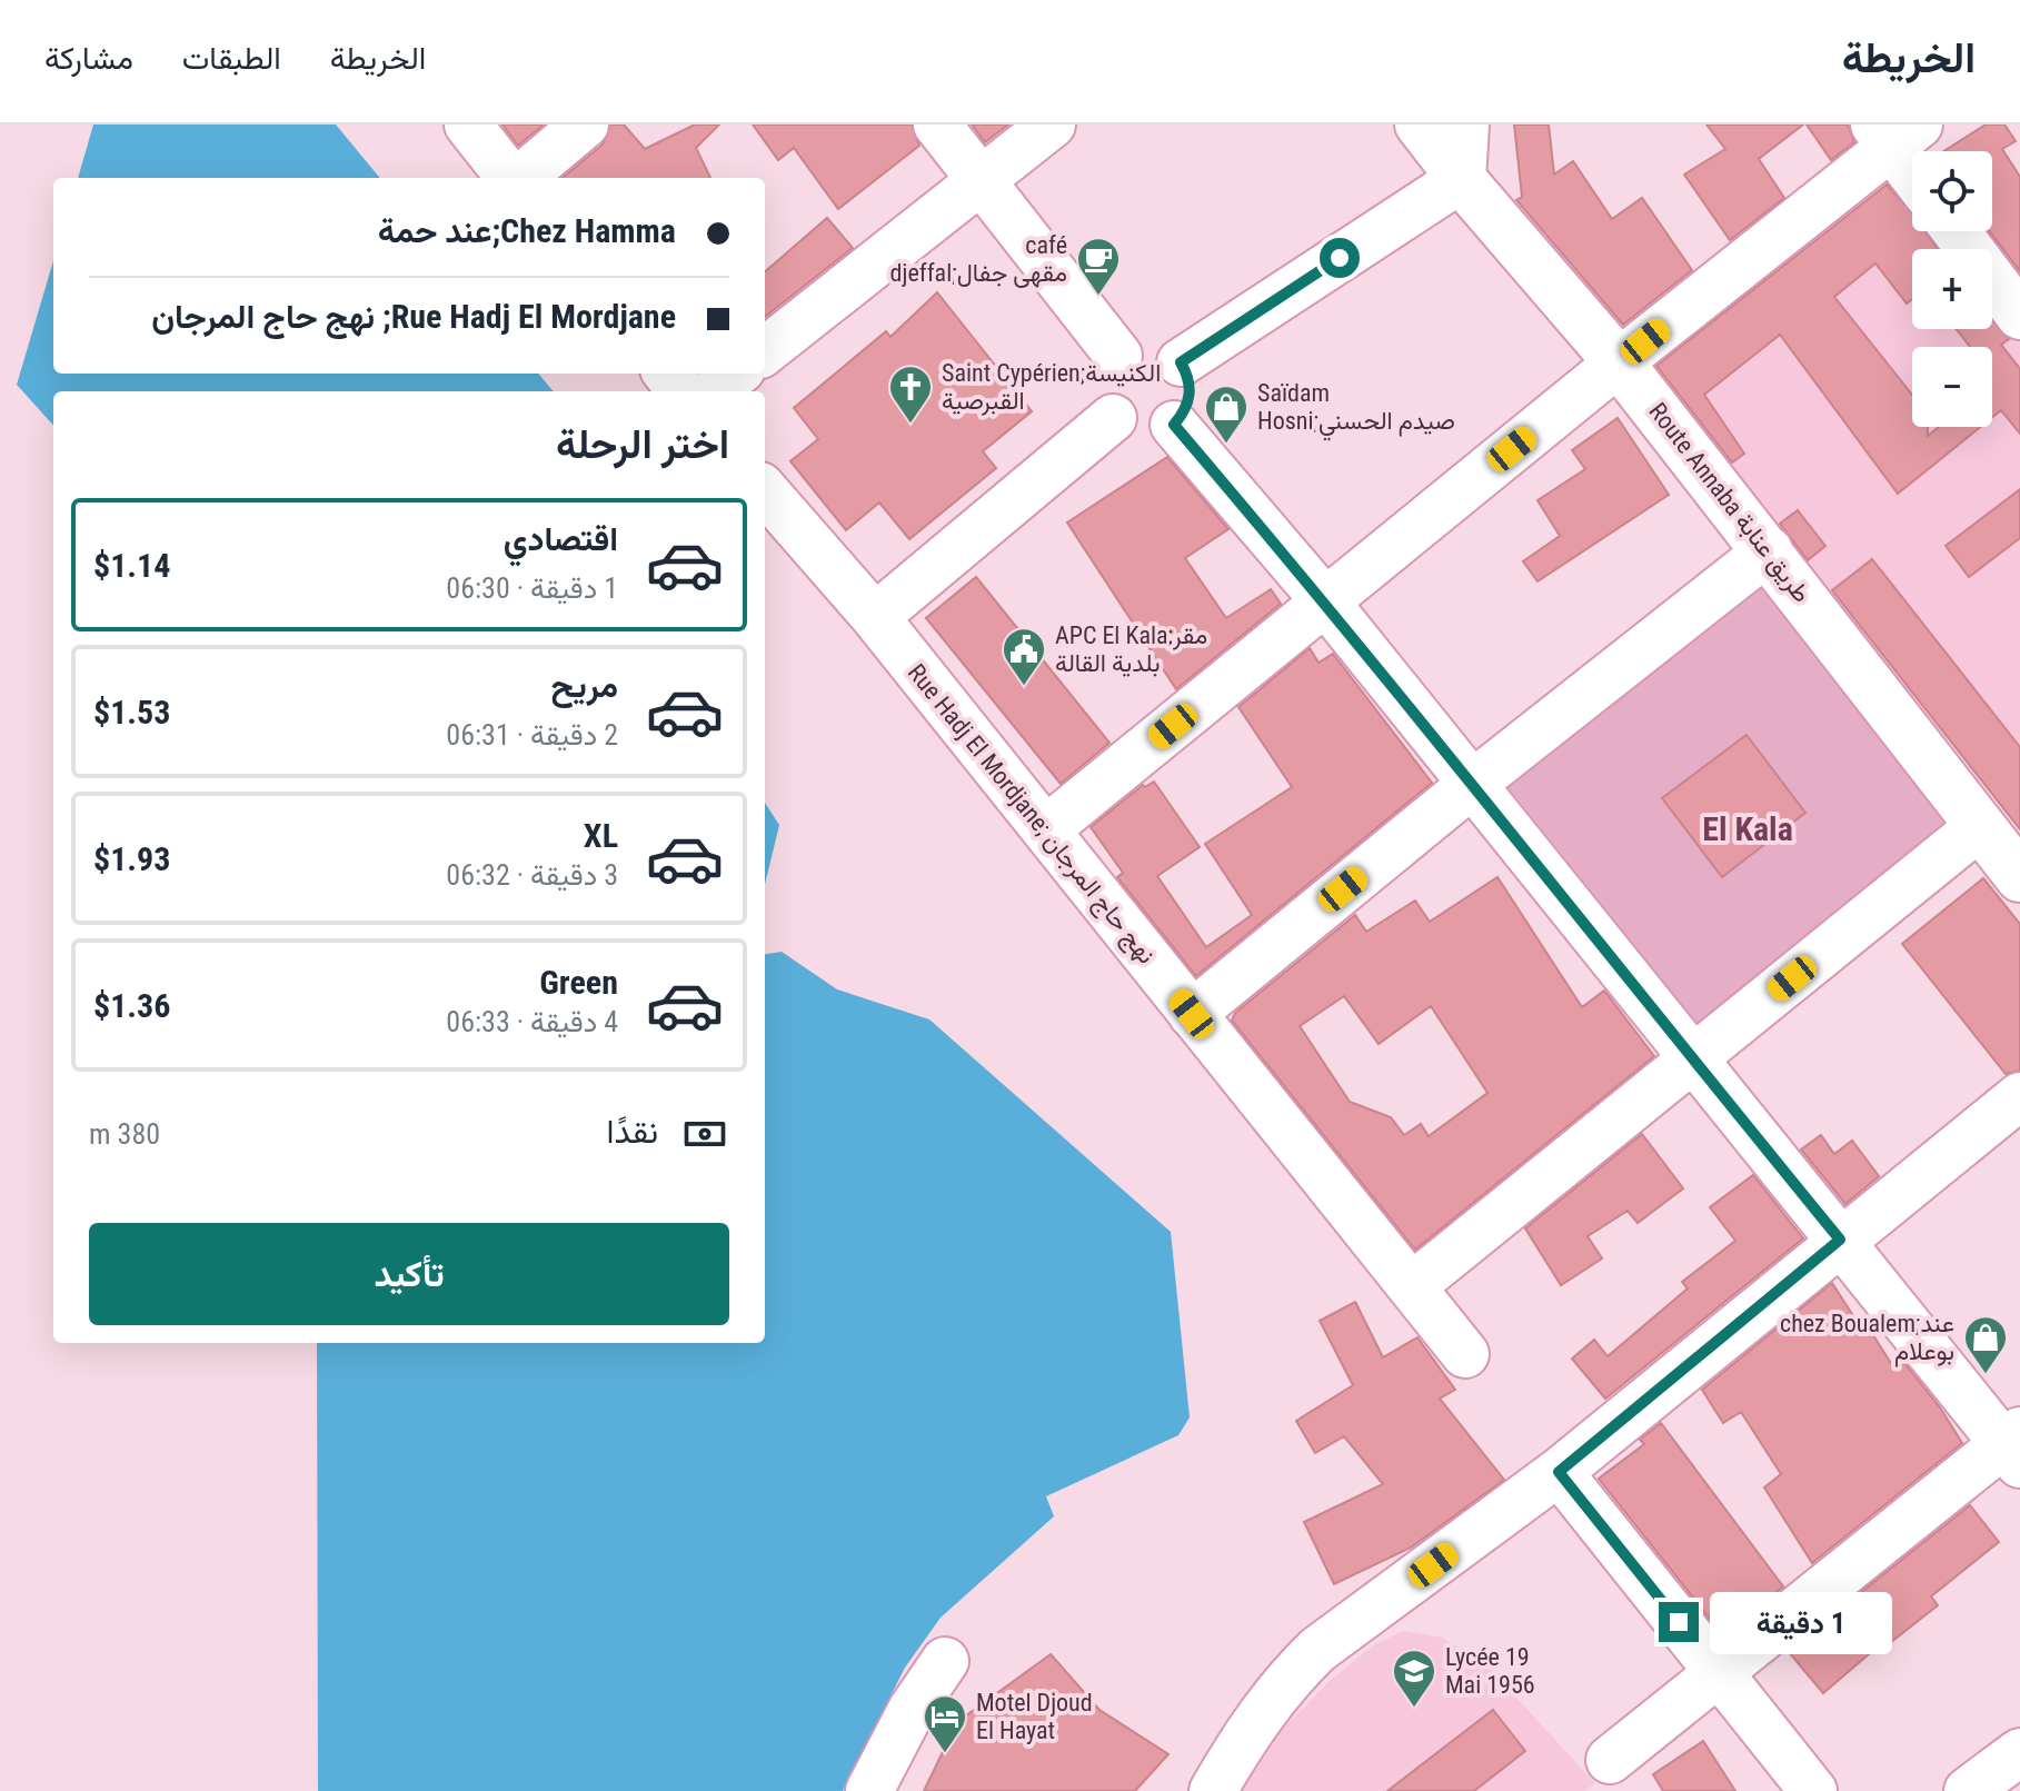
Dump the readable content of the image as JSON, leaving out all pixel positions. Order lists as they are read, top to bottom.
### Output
{
  "streets": {
    "main road": ["Route Annaba طريق عنابة"],
    "street": ["Rue Hadj El Mordjane; نهج حاج المرجان"]
  },
  "districts": ["El Kala"],
  "places": {
    "cafe": ["café djeffal;مقهى جفال"],
    "church": ["Saint Cypérien;الكنيسة القبرصية"],
    "shop": ["Saïdam Hosni;صيدم الحسني", "chez Boualem;عند بوعلام"],
    "public building": ["APC El Kala;مقر بلدية القالة"],
    "school or university": ["Lycée 19 Mai 1956"],
    "hotel": ["Motel Djoud El Hayat"]
  },
  "page": {
    "header": "الخريطة",
    "nav": ["الخريطة", "الطبقات", "مشاركة"],
    "map_buttons": ["+", "−"],
    "banner": ["Chez Hamma;عند حمة", "Rue Hadj El Mordjane; نهج حاج المرجان"],
    "heading": "اختر الرحلة",
    "list": [
      {
        "name": "اقتصادي",
        "note": "1 دقيقة · 06:30",
        "value": "$1.14"
      },
      {
        "name": "مريح",
        "note": "2 دقيقة · 06:31",
        "value": "$1.53"
      },
      {
        "name": "XL",
        "note": "3 دقيقة · 06:32",
        "value": "$1.93"
      },
      {
        "name": "Green",
        "note": "4 دقيقة · 06:33",
        "value": "$1.36"
      }
    ],
    "pay": ["نقدًا", "380 m"],
    "buttons": "تأكيد",
    "bubble": "1 دقيقة"
  }
}
